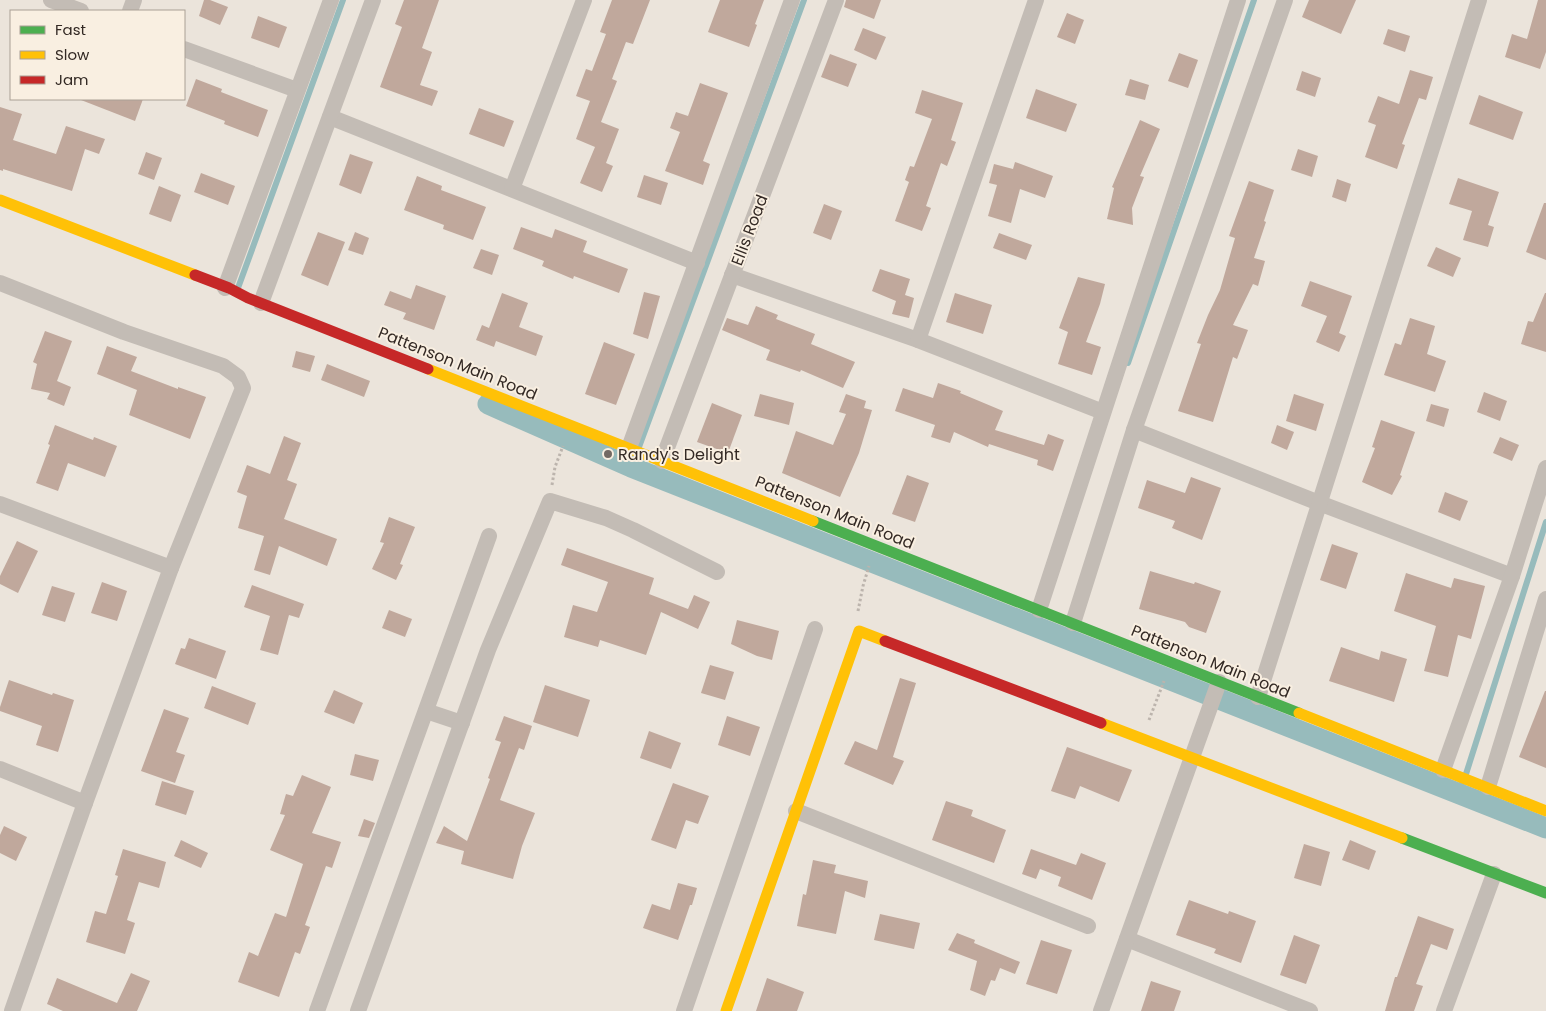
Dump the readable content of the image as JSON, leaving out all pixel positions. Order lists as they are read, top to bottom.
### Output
{
  "streets": {
    "street": ["Ellis Road", "Pattenson Main Road"]
  },
  "crossings": [
    ["Ellis Road", "Pattenson Main Road"]
  ],
  "places": ["Randy's Delight"],
  "legend": ["Fast", "Slow", "Jam"]
}
